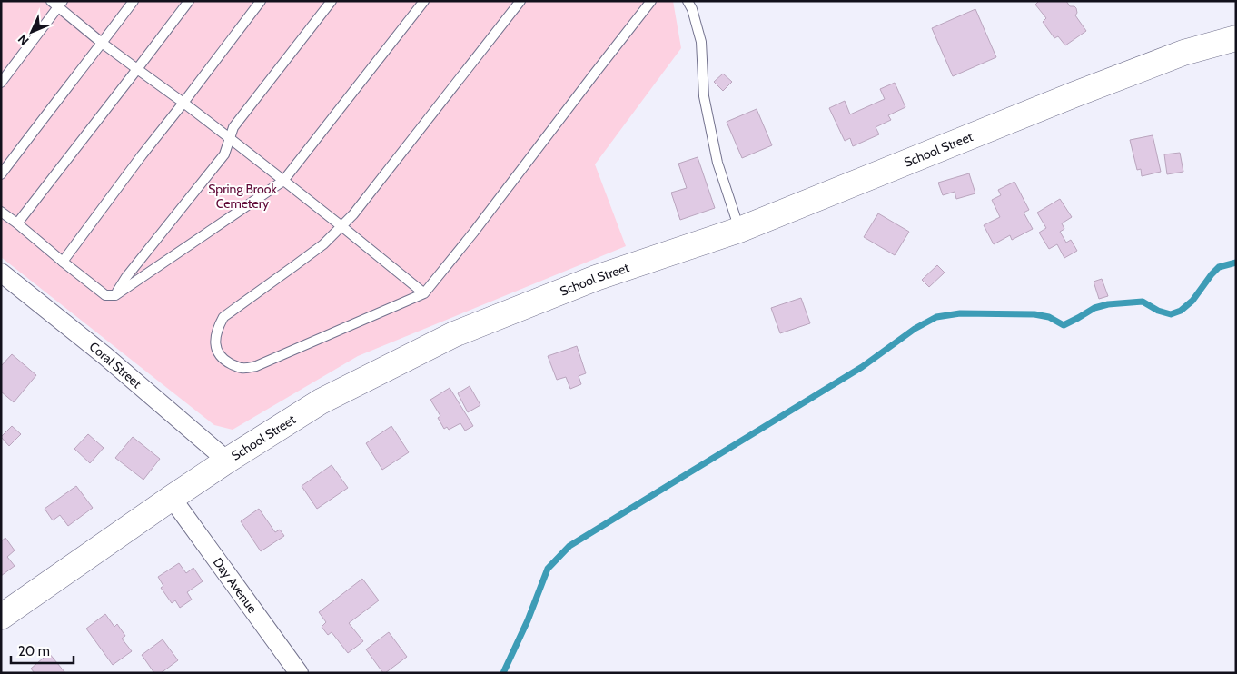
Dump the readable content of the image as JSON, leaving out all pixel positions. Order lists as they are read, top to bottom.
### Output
{
  "streets": {
    "main road": ["School Street"],
    "street": ["Coral Street", "Day Avenue"]
  },
  "crossings": [
    ["School Street", "Coral Street"],
    ["School Street", "Day Avenue"]
  ],
  "parks": ["Spring Brook Cemetery"],
  "scale_bar": "20 m",
  "north": "bottom left"
}
